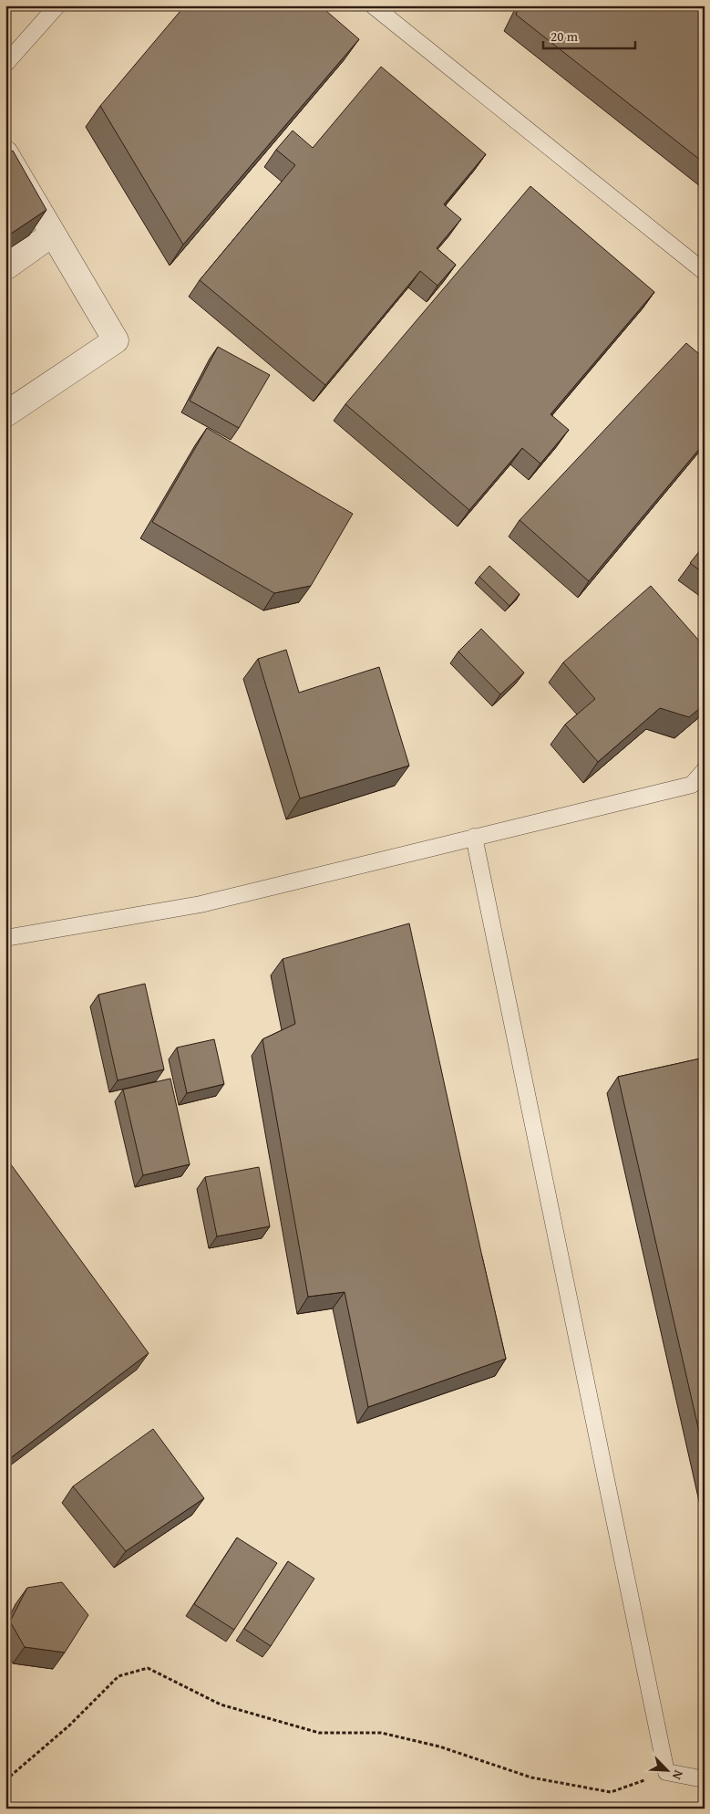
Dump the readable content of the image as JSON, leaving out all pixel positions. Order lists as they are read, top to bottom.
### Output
{
  "scale_bar": "20 m",
  "north": "bottom right"
}
